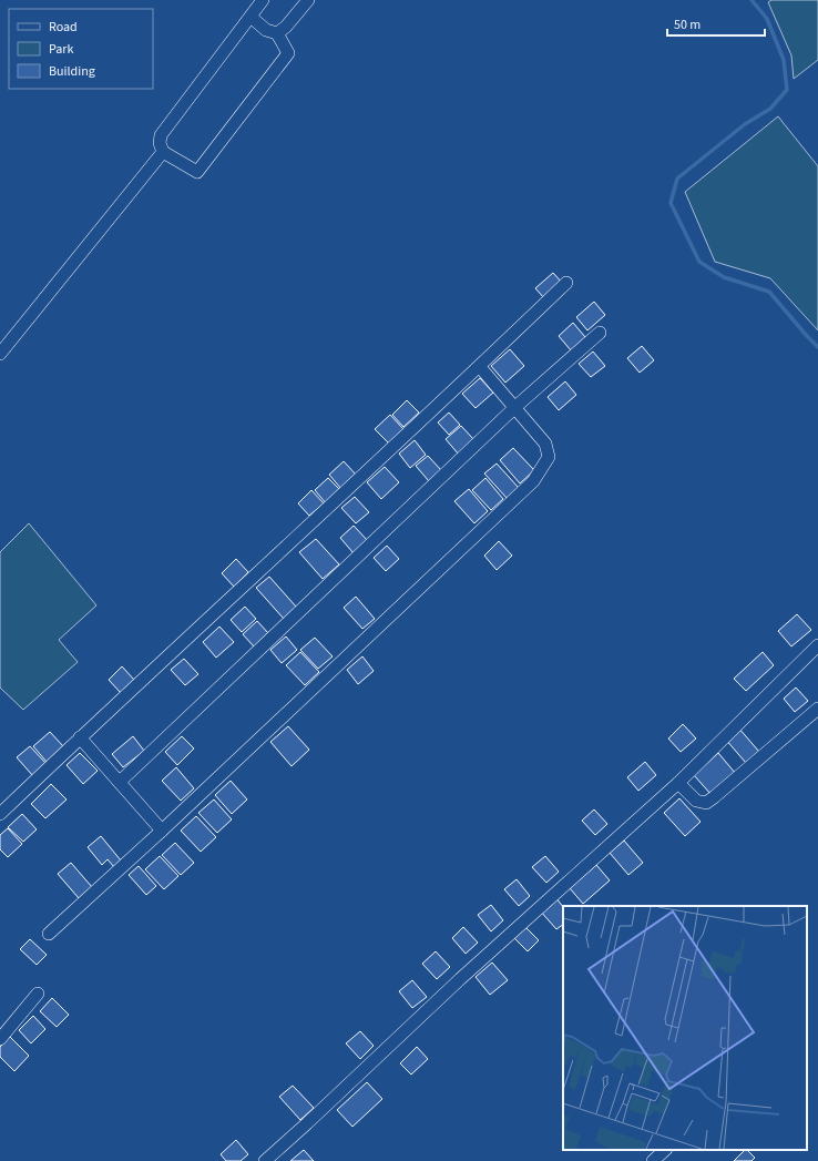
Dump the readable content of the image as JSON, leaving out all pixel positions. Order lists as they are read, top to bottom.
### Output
{
  "legend": ["Road", "Park", "Building"],
  "scale_bar": "50 m"
}
